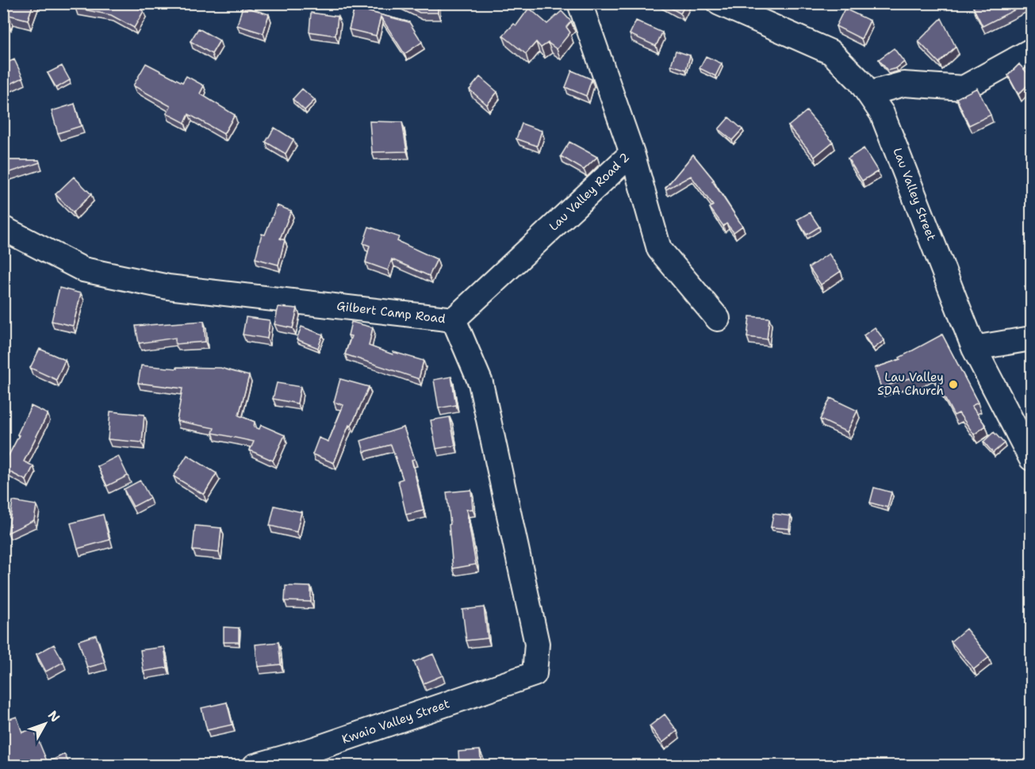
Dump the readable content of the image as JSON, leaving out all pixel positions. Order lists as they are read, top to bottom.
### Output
{
  "streets": {
    "street": [
      "Lau Valley Road 2",
      "Lau Valley Street",
      "Gilbert Camp Road",
      "Kwaio Valley Street"
    ]
  },
  "crossings": [
    ["Lau Valley Road 2", "Gilbert Camp Road"],
    ["Gilbert Camp Road", "Kwaio Valley Street"]
  ],
  "places": ["Lau Valley SDA Church"],
  "north": "top right"
}
